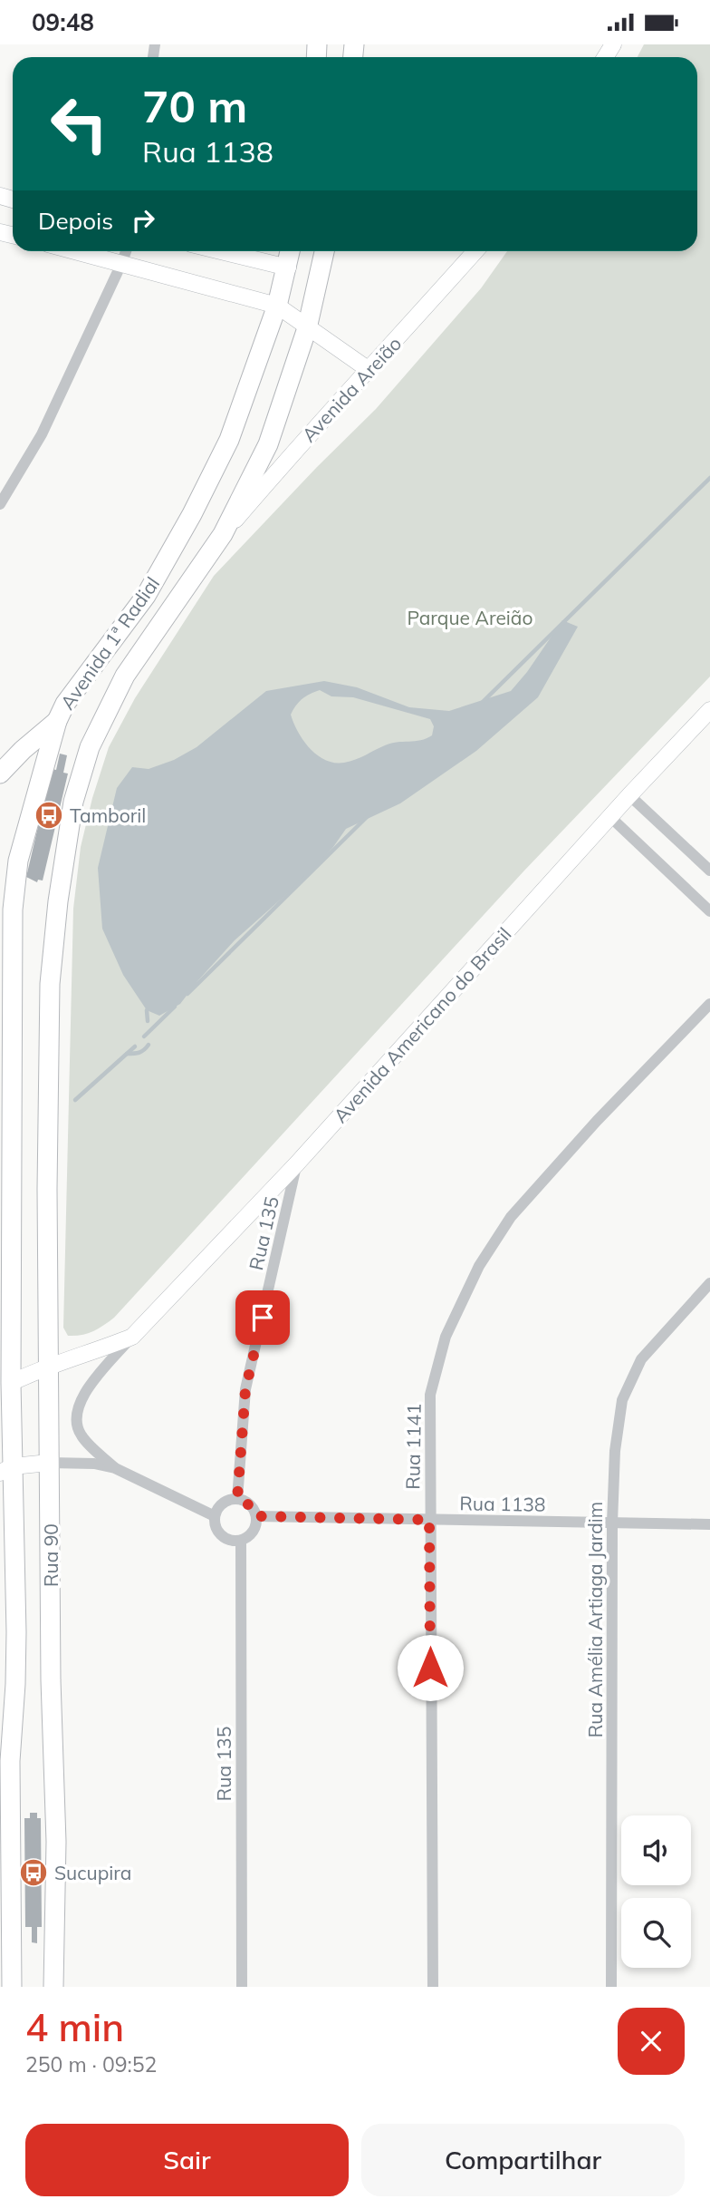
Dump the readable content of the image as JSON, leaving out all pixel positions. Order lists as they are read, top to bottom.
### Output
{
  "streets": {
    "main road": ["Avenida 1ª Radial", "Rua 90"],
    "street": [
      "Avenida Areião",
      "Avenida Americano do Brasil",
      "Rua 135",
      "Rua 1141",
      "Rua 1138",
      "Rua Amélia Artiaga Jardim"
    ]
  },
  "crossings": [
    ["Avenida Areião", "Avenida 1ª Radial"],
    ["Avenida 1ª Radial", "Rua 90"],
    ["Avenida Americano do Brasil", "Rua 135"],
    ["Avenida Americano do Brasil", "Rua 90"],
    ["Rua 135", "Rua 1138"],
    ["Rua 1141", "Rua 1138"],
    ["Rua 1138", "Rua Amélia Artiaga Jardim"]
  ],
  "parks": ["Parque Areião"],
  "places": {
    "bus stop": ["Tamboril", "Sucupira"]
  },
  "page": {
    "status": "09:48",
    "turn": ["70 m", "Rua 1138"],
    "then": "Depois",
    "heading": ["4 min", "250 m · 09:52"],
    "buttons": ["Sair", "Compartilhar"]
  }
}
